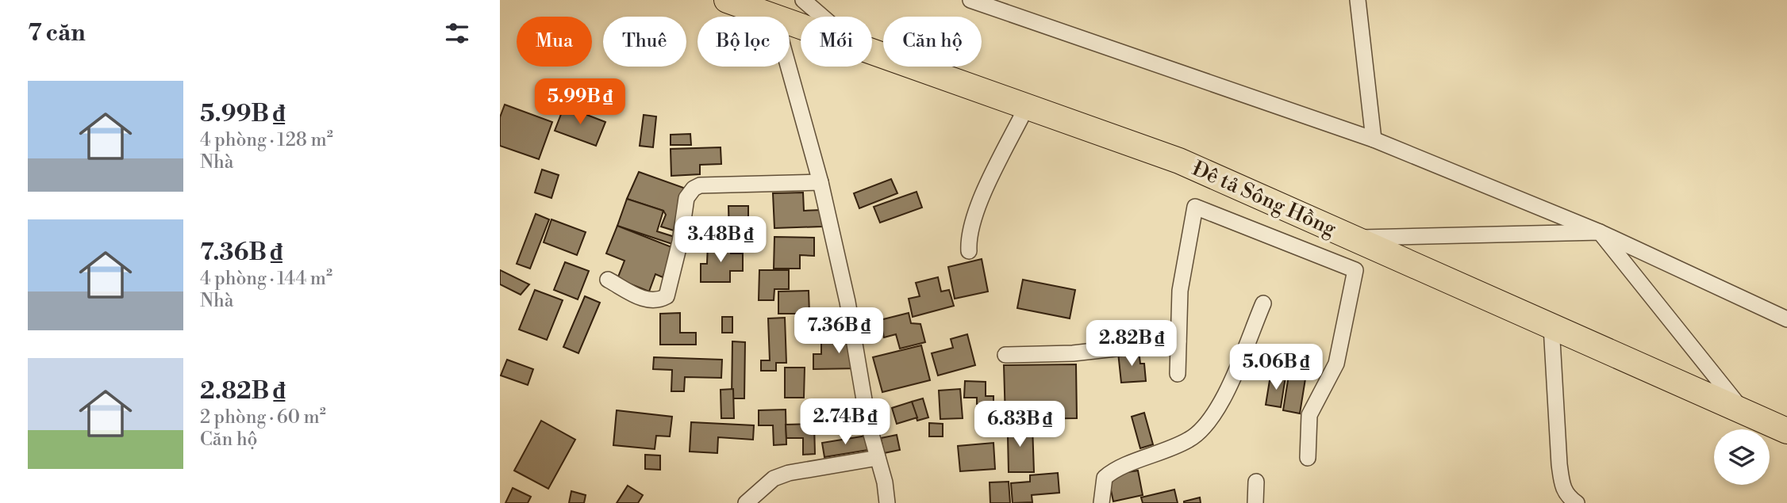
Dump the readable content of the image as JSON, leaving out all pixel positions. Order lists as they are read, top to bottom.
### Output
{
  "streets": {
    "main road": ["Đê tả Sông Hồng"]
  },
  "page": {
    "heading": "7 căn",
    "chip": [
      "Mua",
      "Thuê",
      "Bộ lọc",
      "Mới",
      "Căn hộ"
    ],
    "list": [
      {
        "name": "5.99B ₫",
        "note": "4 phòng · 128 m² · Nhà"
      },
      {
        "name": "7.36B ₫",
        "note": "4 phòng · 144 m² · Nhà"
      },
      {
        "name": "2.82B ₫",
        "note": "2 phòng · 60 m² · Căn hộ"
      }
    ],
    "price": [
      "5.99B ₫",
      "3.48B ₫",
      "7.36B ₫",
      "2.82B ₫",
      "5.06B ₫",
      "2.74B ₫",
      "6.83B ₫"
    ]
  }
}
